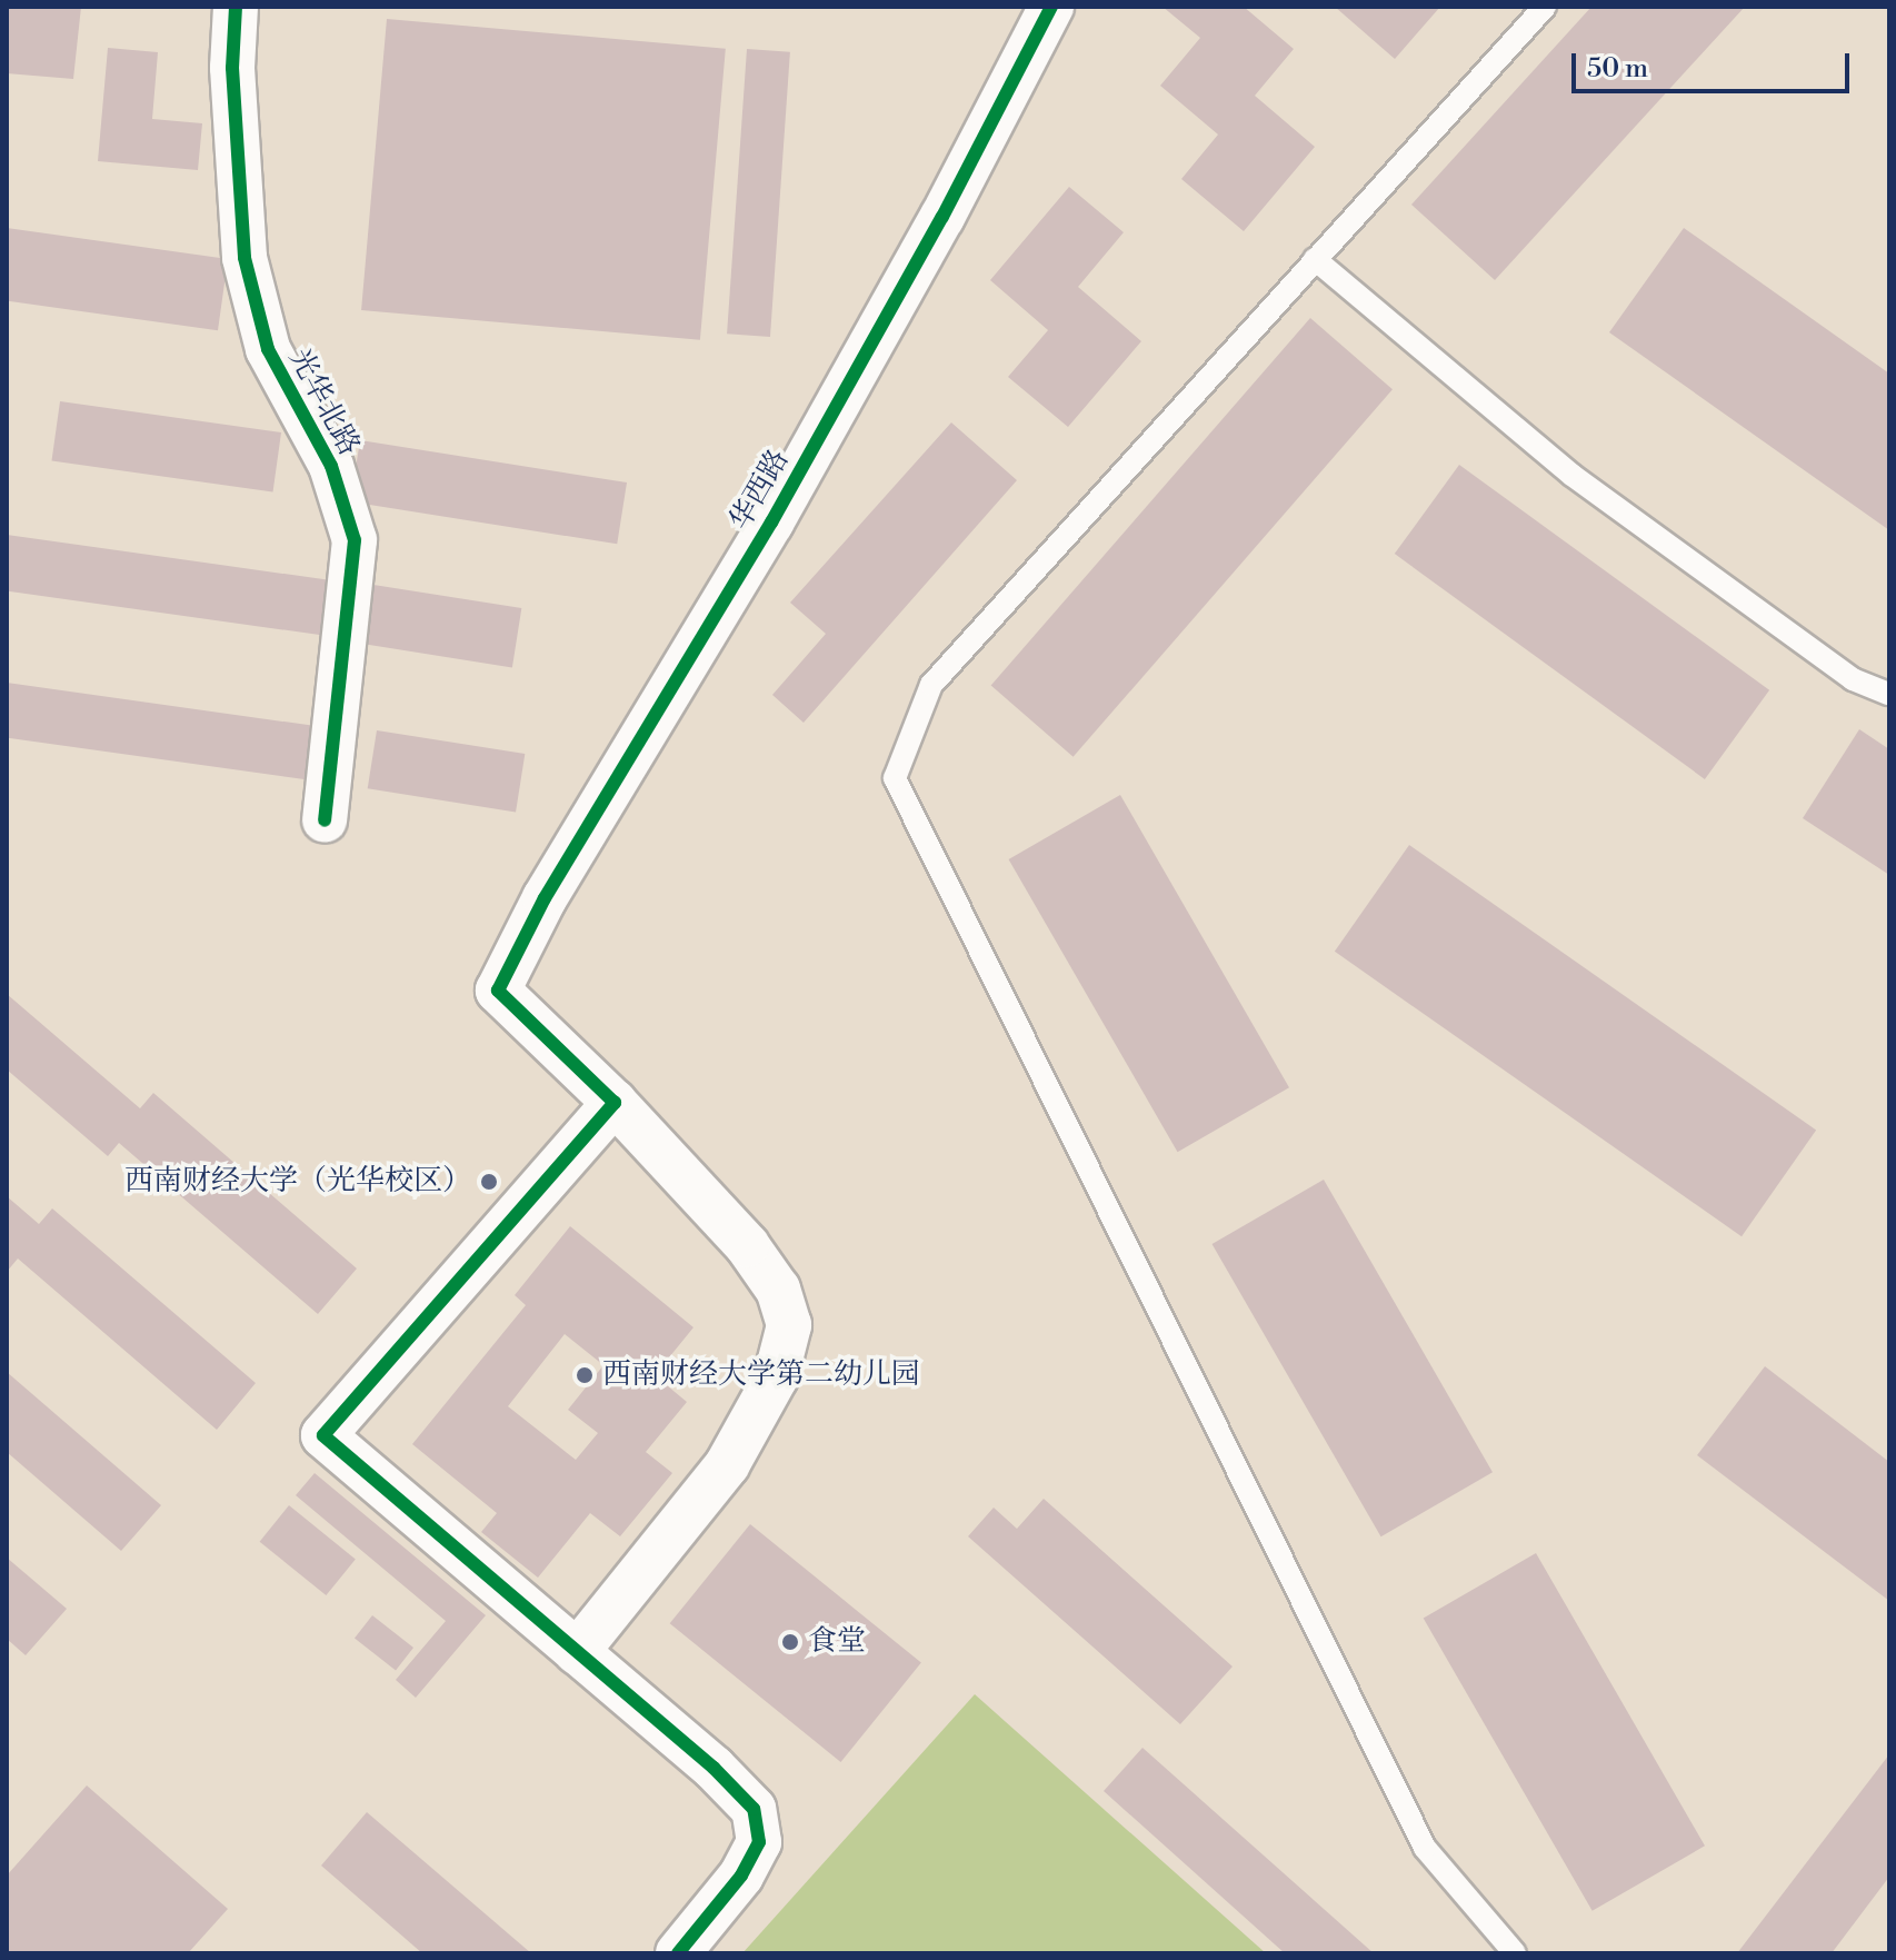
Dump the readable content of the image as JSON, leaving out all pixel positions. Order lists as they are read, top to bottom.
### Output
{
  "streets": {
    "street": ["光华北路", "华西路"]
  },
  "places": ["西南财经大学（光华校区）", "西南财经大学第二幼儿园", "食堂"],
  "scale_bar": "50 m"
}
